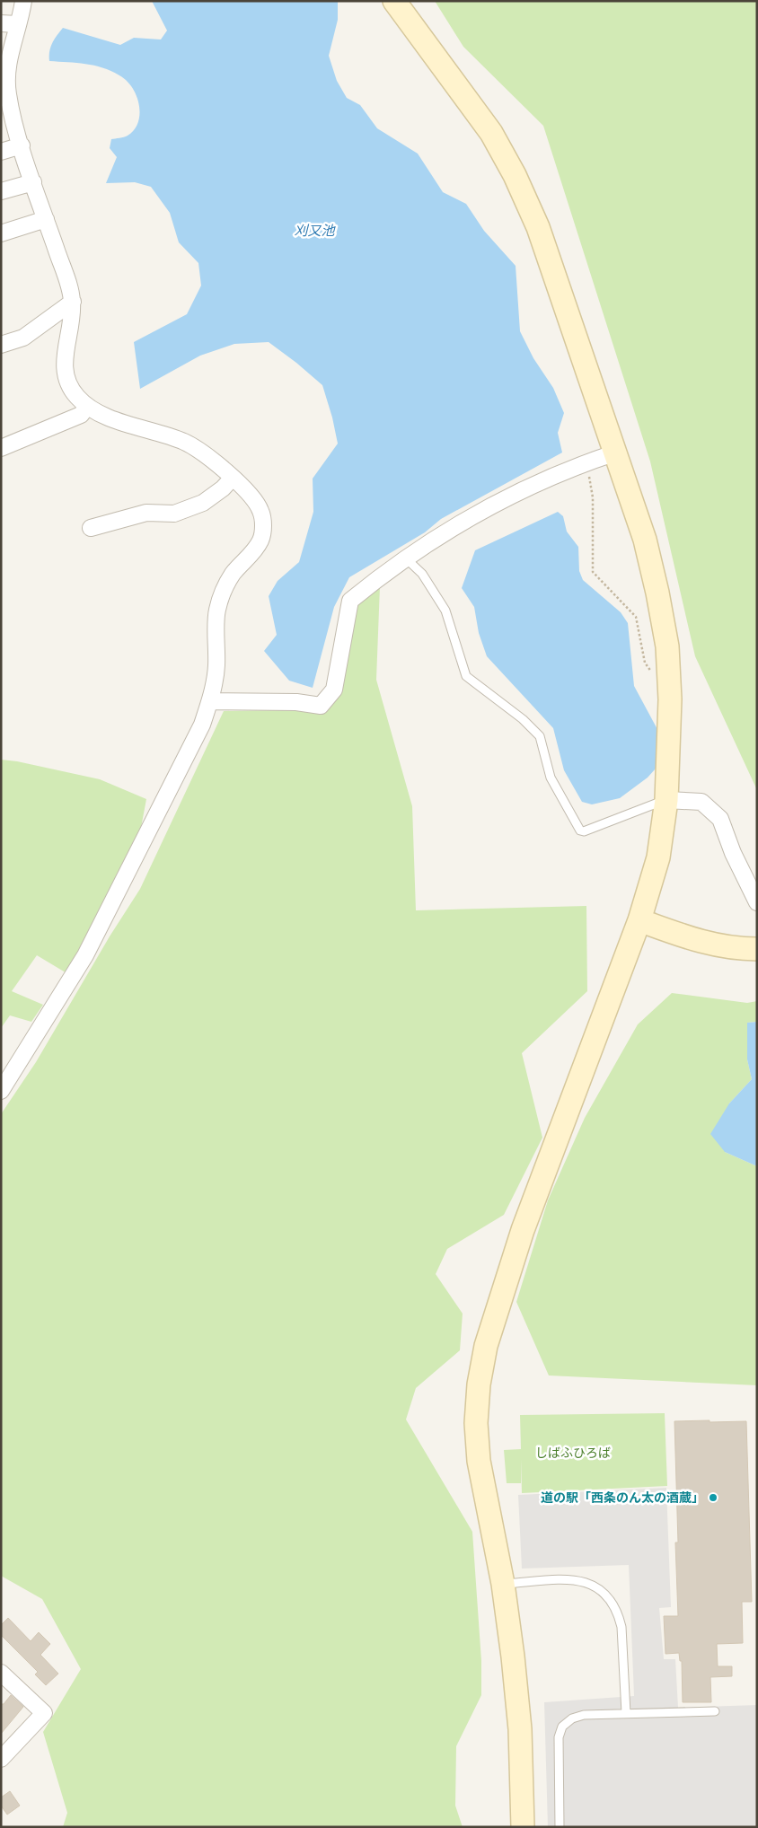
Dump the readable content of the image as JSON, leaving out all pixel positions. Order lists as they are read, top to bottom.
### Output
{
  "water": ["刈又池"],
  "parks": ["しばふひろば"],
  "places": ["道の駅「西条のん太の酒蔵」"]
}
